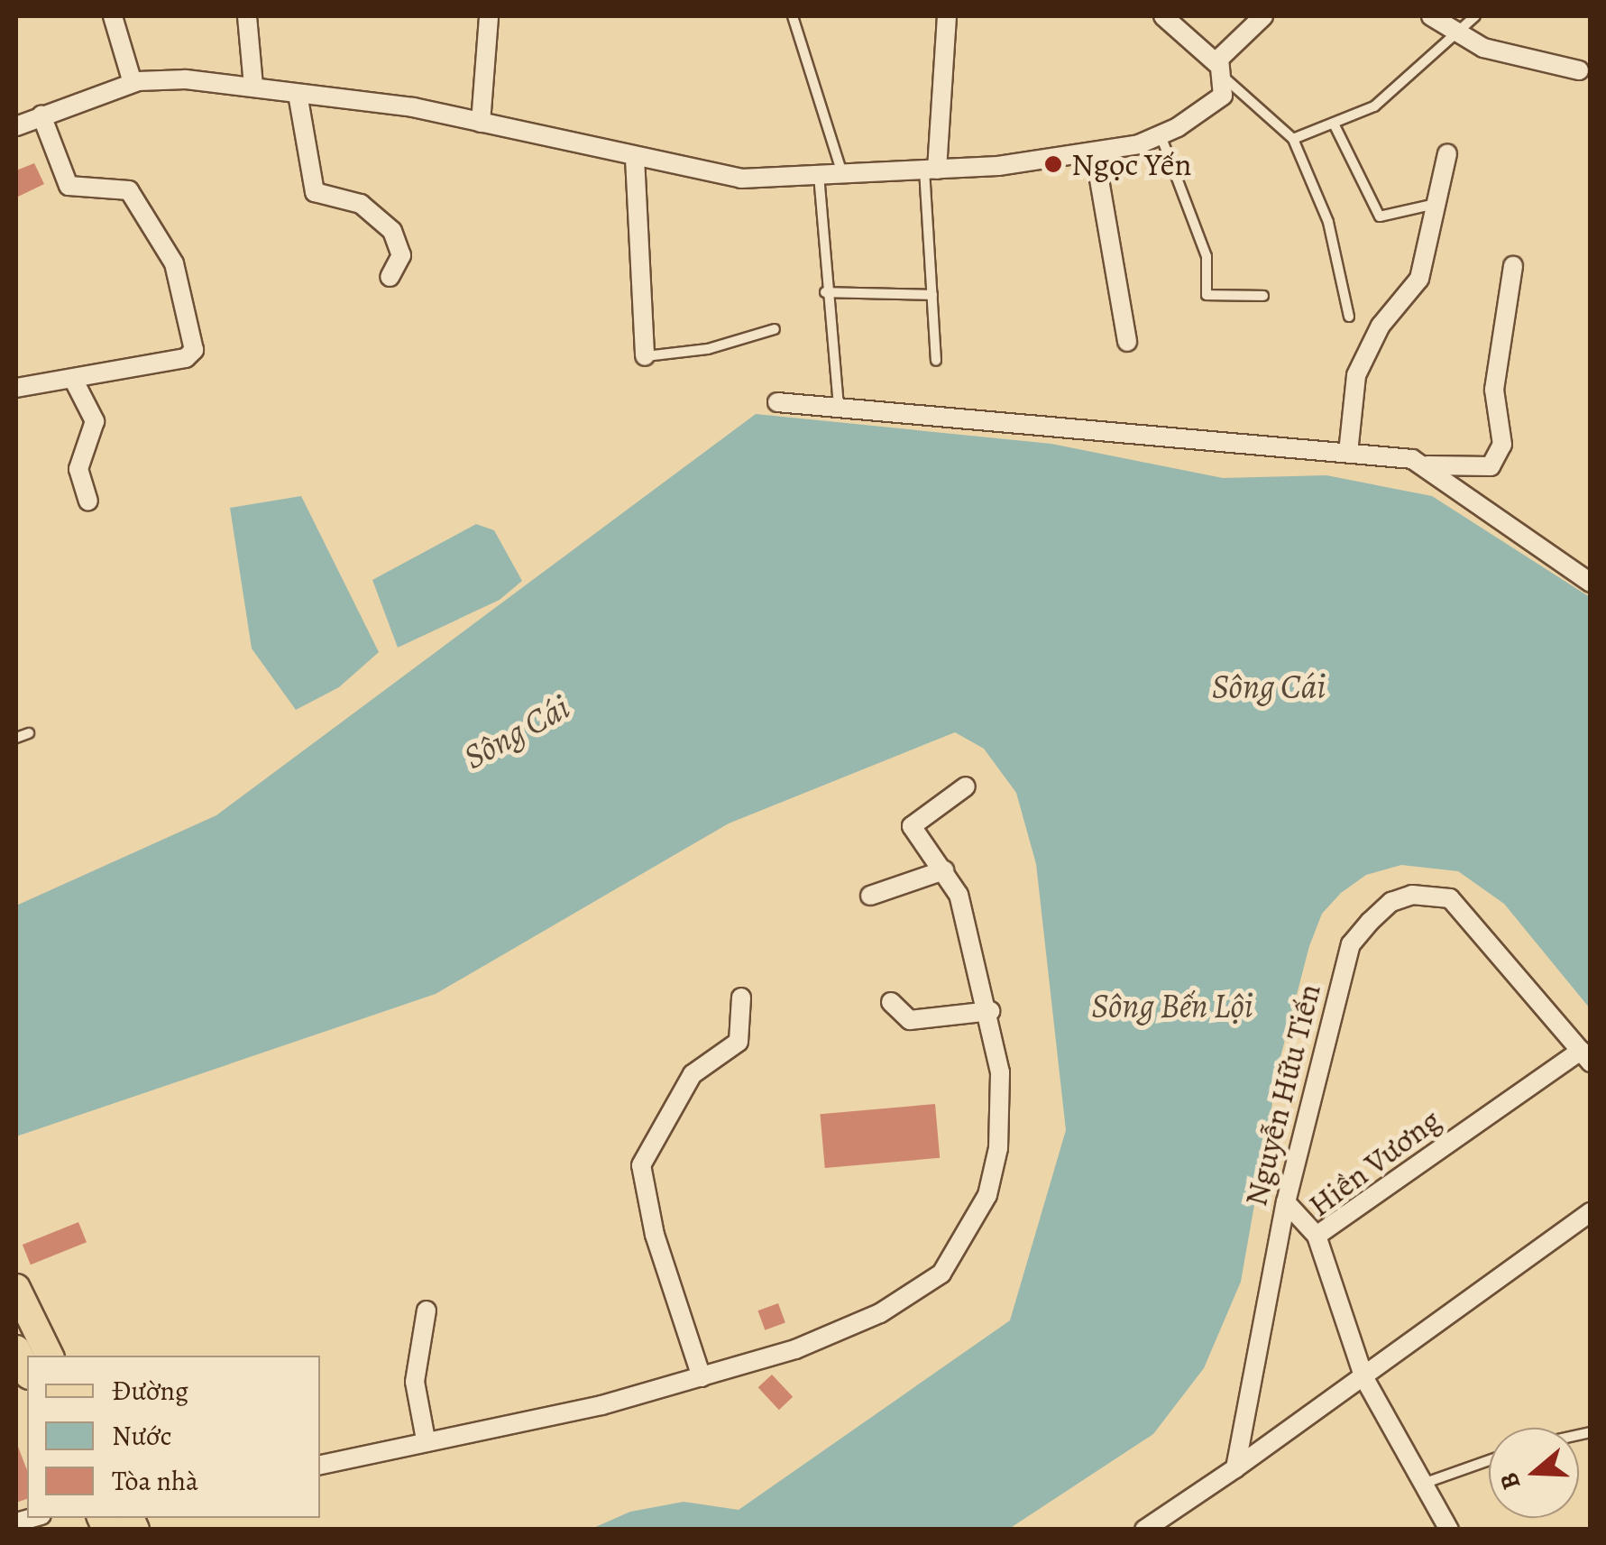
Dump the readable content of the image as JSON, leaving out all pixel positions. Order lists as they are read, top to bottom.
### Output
{
  "streets": {
    "street": ["Nguyễn Hữu Tiến", "Hiền Vương"]
  },
  "crossings": [
    ["Nguyễn Hữu Tiến", "Hiền Vương"]
  ],
  "water": ["Sông Cái", "Sông Bến Lội"],
  "places": ["Ngọc Yến"],
  "legend": ["Đường", "Nước", "Tòa nhà"],
  "north": "left"
}
